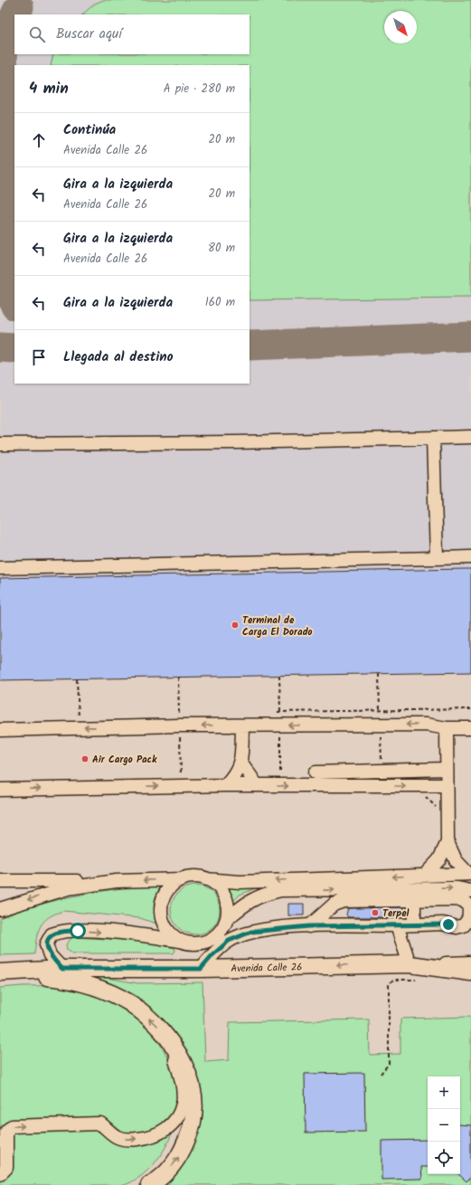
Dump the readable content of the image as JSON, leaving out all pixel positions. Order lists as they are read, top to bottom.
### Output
{
  "streets": {
    "main road": ["Avenida Calle 26"]
  },
  "one_way": ["Avenida Calle 26"],
  "places": ["Terminal de Carga El Dorado", "Air Cargo Pack", "Terpel"],
  "north": "bottom right",
  "page": {
    "search": "Buscar aquí",
    "heading": ["4 min", "A pie · 280 m"],
    "list": [
      ["Continúa", "Avenida Calle 26", "20 m"],
      ["Gira a la izquierda", "Avenida Calle 26", "20 m"],
      ["Gira a la izquierda", "Avenida Calle 26", "80 m"],
      ["Gira a la izquierda", "160 m"],
      "Llegada al destino"
    ],
    "map_buttons": ["+", "−"]
  }
}
